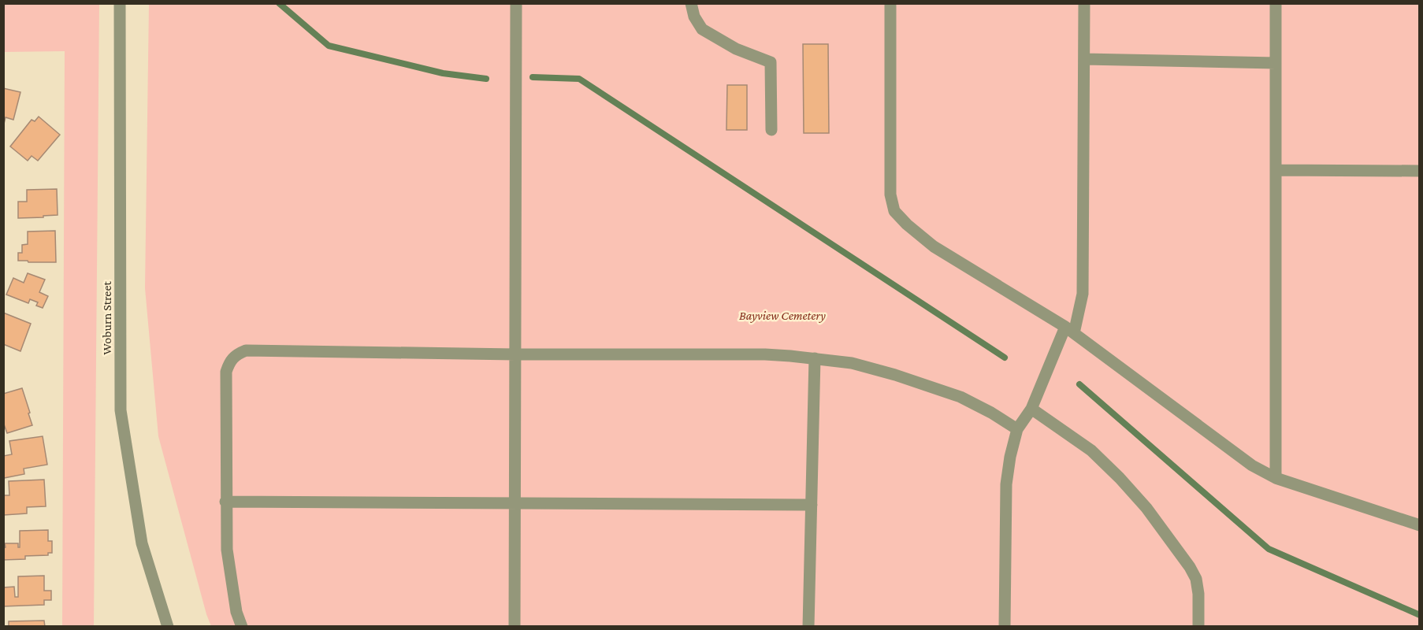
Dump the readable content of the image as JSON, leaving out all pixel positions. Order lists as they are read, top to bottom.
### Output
{
  "streets": {
    "street": ["Woburn Street"]
  },
  "parks": ["Bayview Cemetery"]
}
